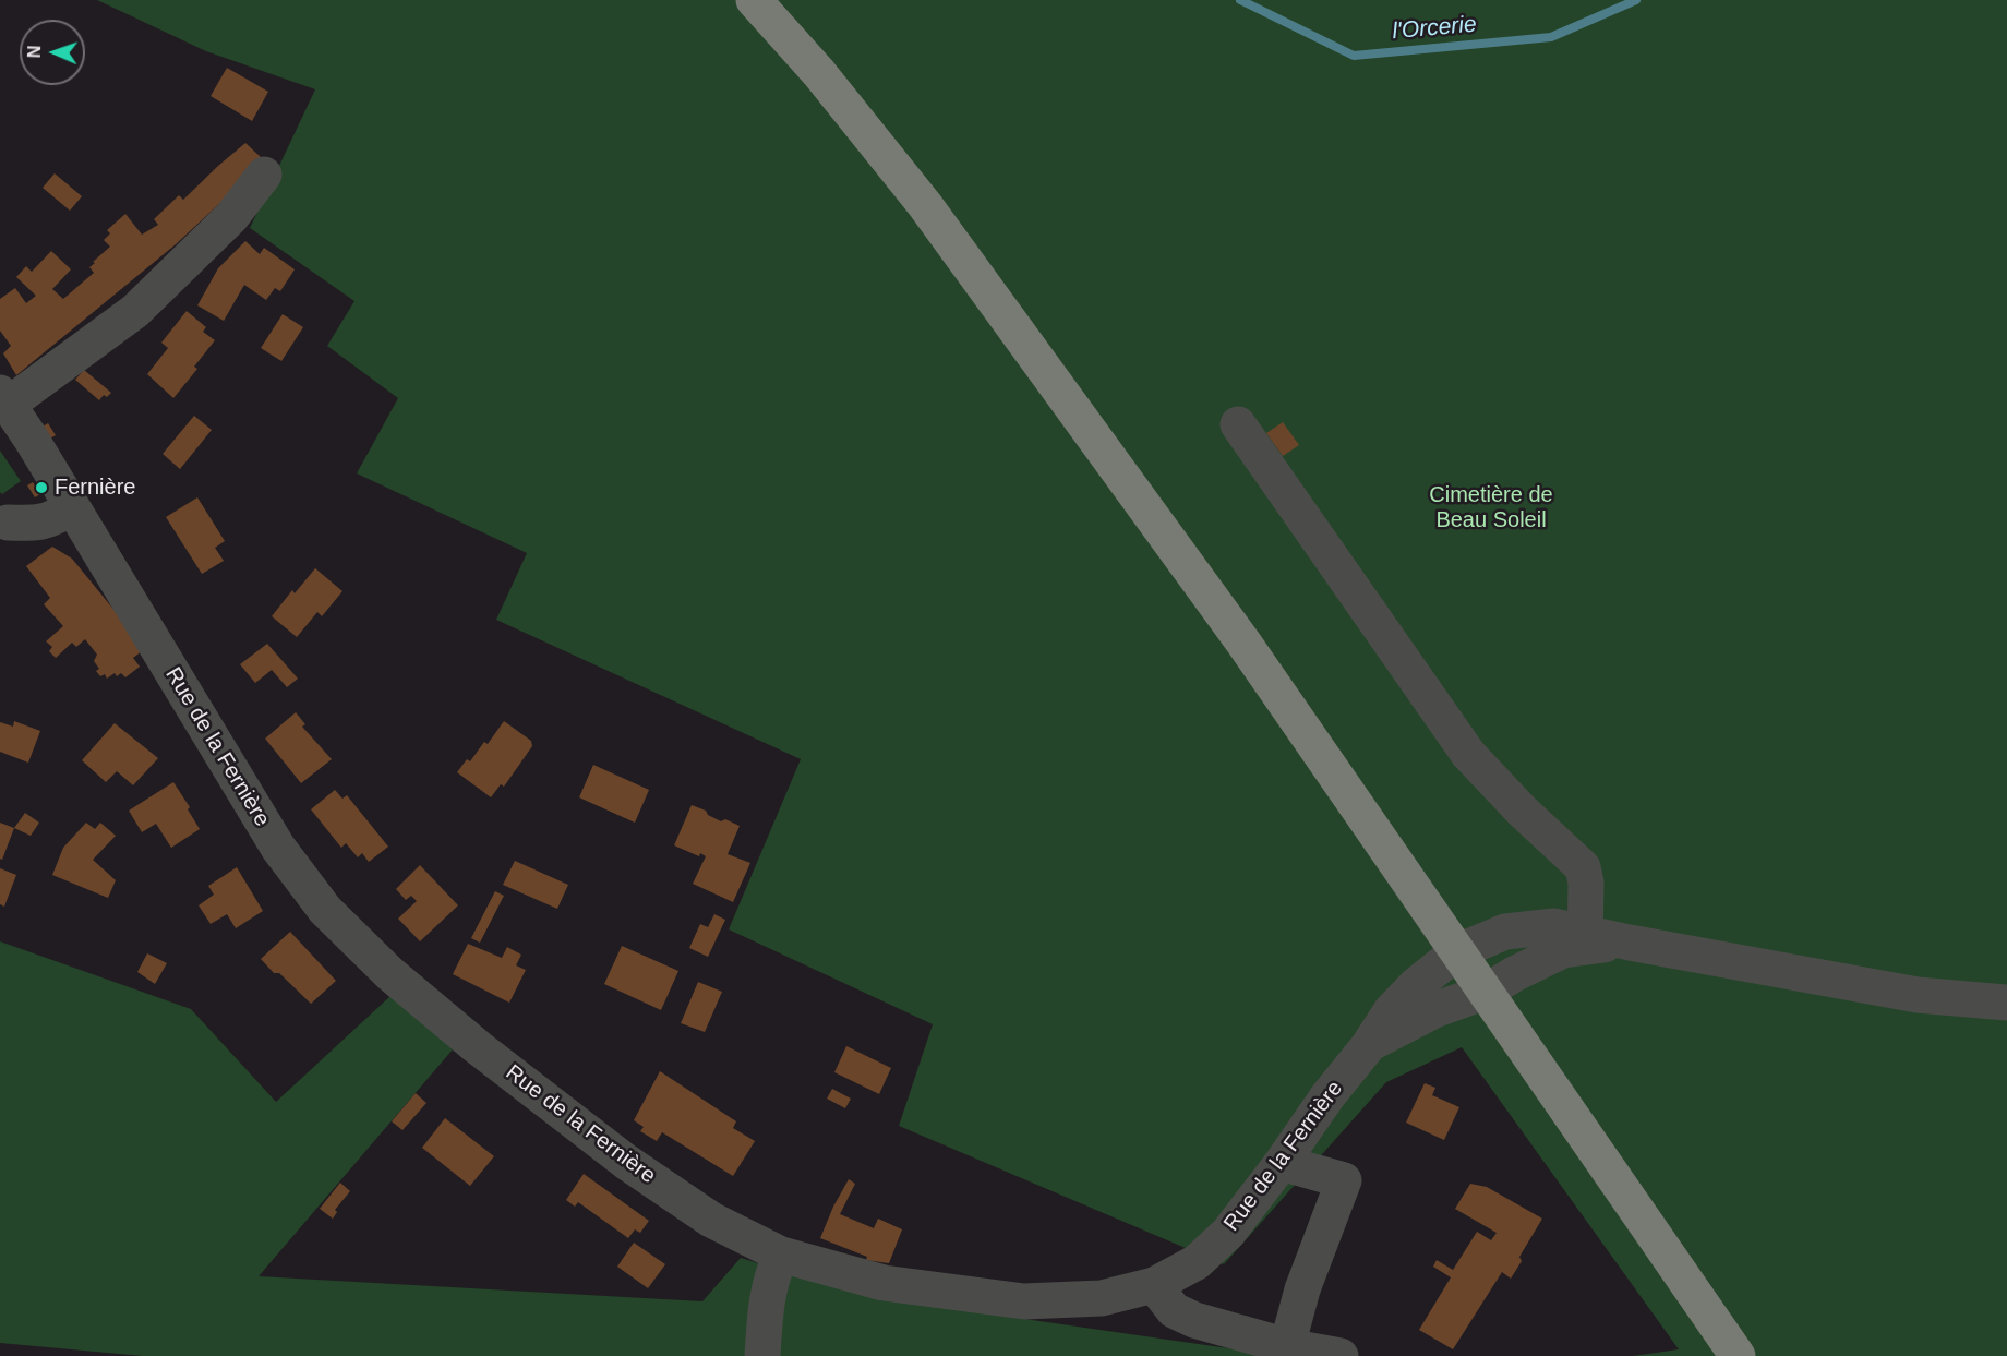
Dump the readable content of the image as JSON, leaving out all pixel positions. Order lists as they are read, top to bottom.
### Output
{
  "streets": {
    "street": ["Rue de la Fernière"]
  },
  "water": ["l'Orcerie"],
  "parks": ["Cimetière de Beau Soleil"],
  "places": ["Fernière"],
  "north": "left"
}
